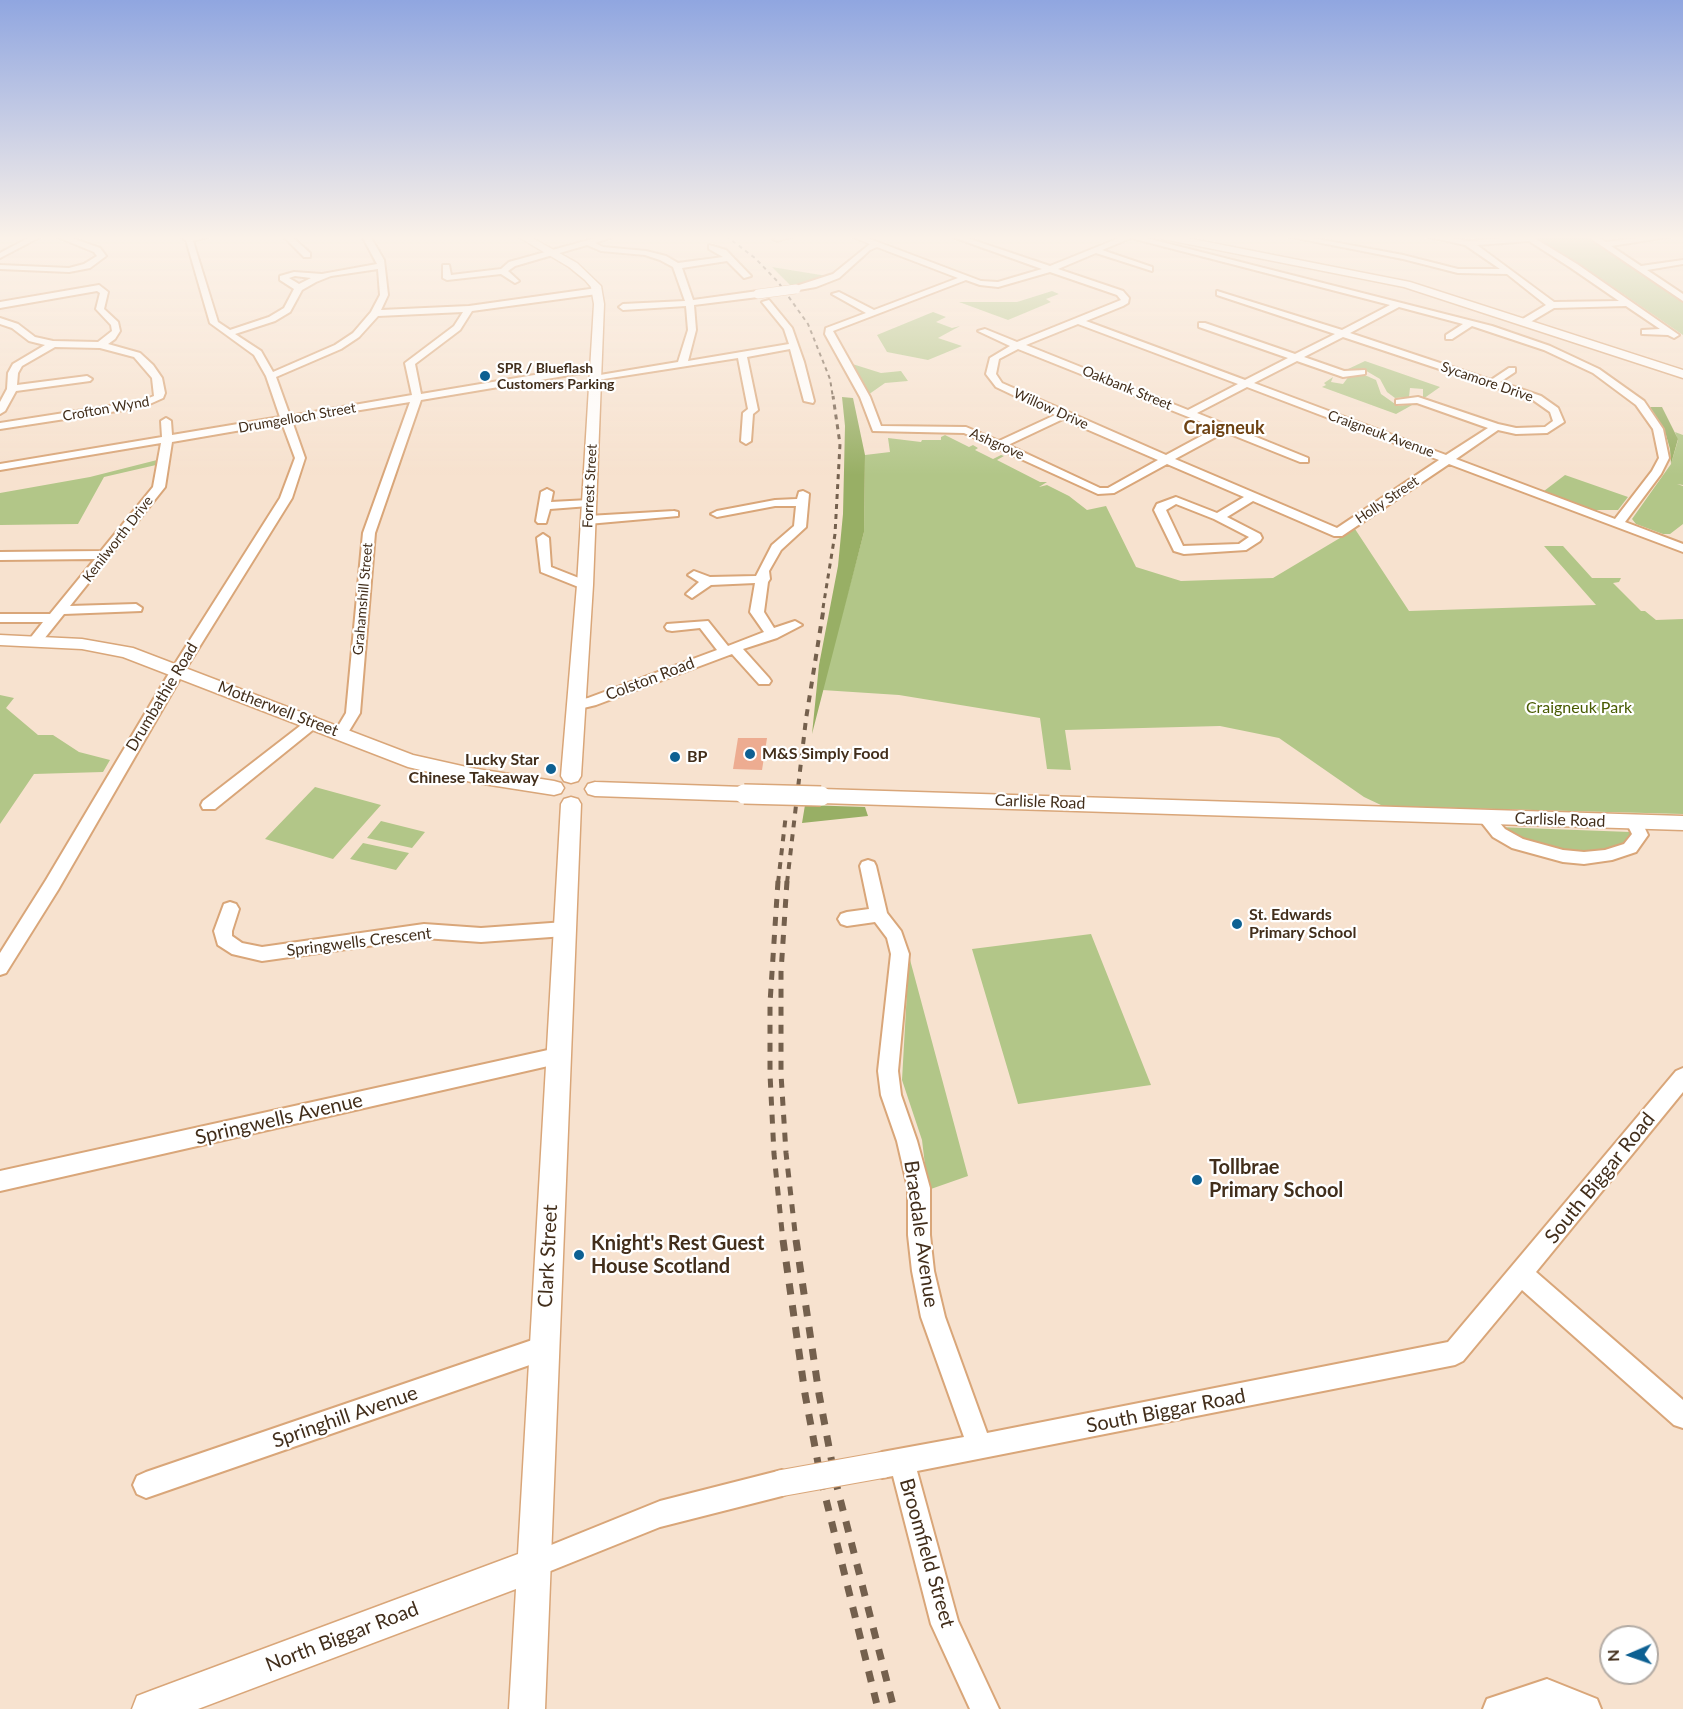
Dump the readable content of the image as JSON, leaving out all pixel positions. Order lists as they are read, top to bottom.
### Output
{
  "streets": {
    "main road": [
      "Forrest Street",
      "Motherwell Street",
      "Carlisle Road",
      "Clark Street",
      "North Biggar Road"
    ],
    "street": [
      "Sycamore Drive",
      "Oakbank Street",
      "Crofton Wynd",
      "Willow Drive",
      "Drumgelloch Street",
      "Craigneuk Avenue",
      "Ashgrove",
      "Holly Street",
      "Kenilworth Drive",
      "Grahamshill Street",
      "Colston Road",
      "Drumbathie Road",
      "Springwells Crescent",
      "Springwells Avenue",
      "South Biggar Road",
      "Braedale Avenue",
      "Springhill Avenue",
      "Broomfield Street"
    ]
  },
  "crossings": [
    ["Sycamore Drive", "Holly Street"],
    ["Oakbank Street", "Willow Drive"],
    ["Willow Drive", "Craigneuk Avenue"],
    ["Willow Drive", "Ashgrove"],
    ["Willow Drive", "Holly Street"],
    ["Drumgelloch Street", "Forrest Street"],
    ["Drumgelloch Street", "Kenilworth Drive"],
    ["Drumgelloch Street", "Grahamshill Street"],
    ["Drumgelloch Street", "Drumbathie Road"],
    ["Craigneuk Avenue", "Holly Street"],
    ["Forrest Street", "Colston Road"],
    ["Forrest Street", "Motherwell Street"],
    ["Forrest Street", "Carlisle Road"],
    ["Forrest Street", "Clark Street"],
    ["Kenilworth Drive", "Motherwell Street"],
    ["Grahamshill Street", "Motherwell Street"],
    ["Drumbathie Road", "Motherwell Street"],
    ["Motherwell Street", "Carlisle Road"],
    ["Motherwell Street", "Clark Street"],
    ["Carlisle Road", "Clark Street"],
    ["Springwells Crescent", "Clark Street"],
    ["Springwells Avenue", "Clark Street"],
    ["South Biggar Road", "Braedale Avenue"],
    ["South Biggar Road", "Clark Street"],
    ["South Biggar Road", "Broomfield Street"],
    ["South Biggar Road", "North Biggar Road"],
    ["Clark Street", "Springhill Avenue"],
    ["Clark Street", "North Biggar Road"]
  ],
  "districts": ["Craigneuk"],
  "parks": ["Craigneuk Park"],
  "places": [
    "SPR / Blueflash Customers Parking",
    "M&S Simply Food",
    "BP",
    "Lucky Star Chinese Takeaway",
    "St. Edwards Primary School",
    "Tollbrae Primary School",
    "Knight's Rest Guest House Scotland"
  ],
  "north": "left"
}
